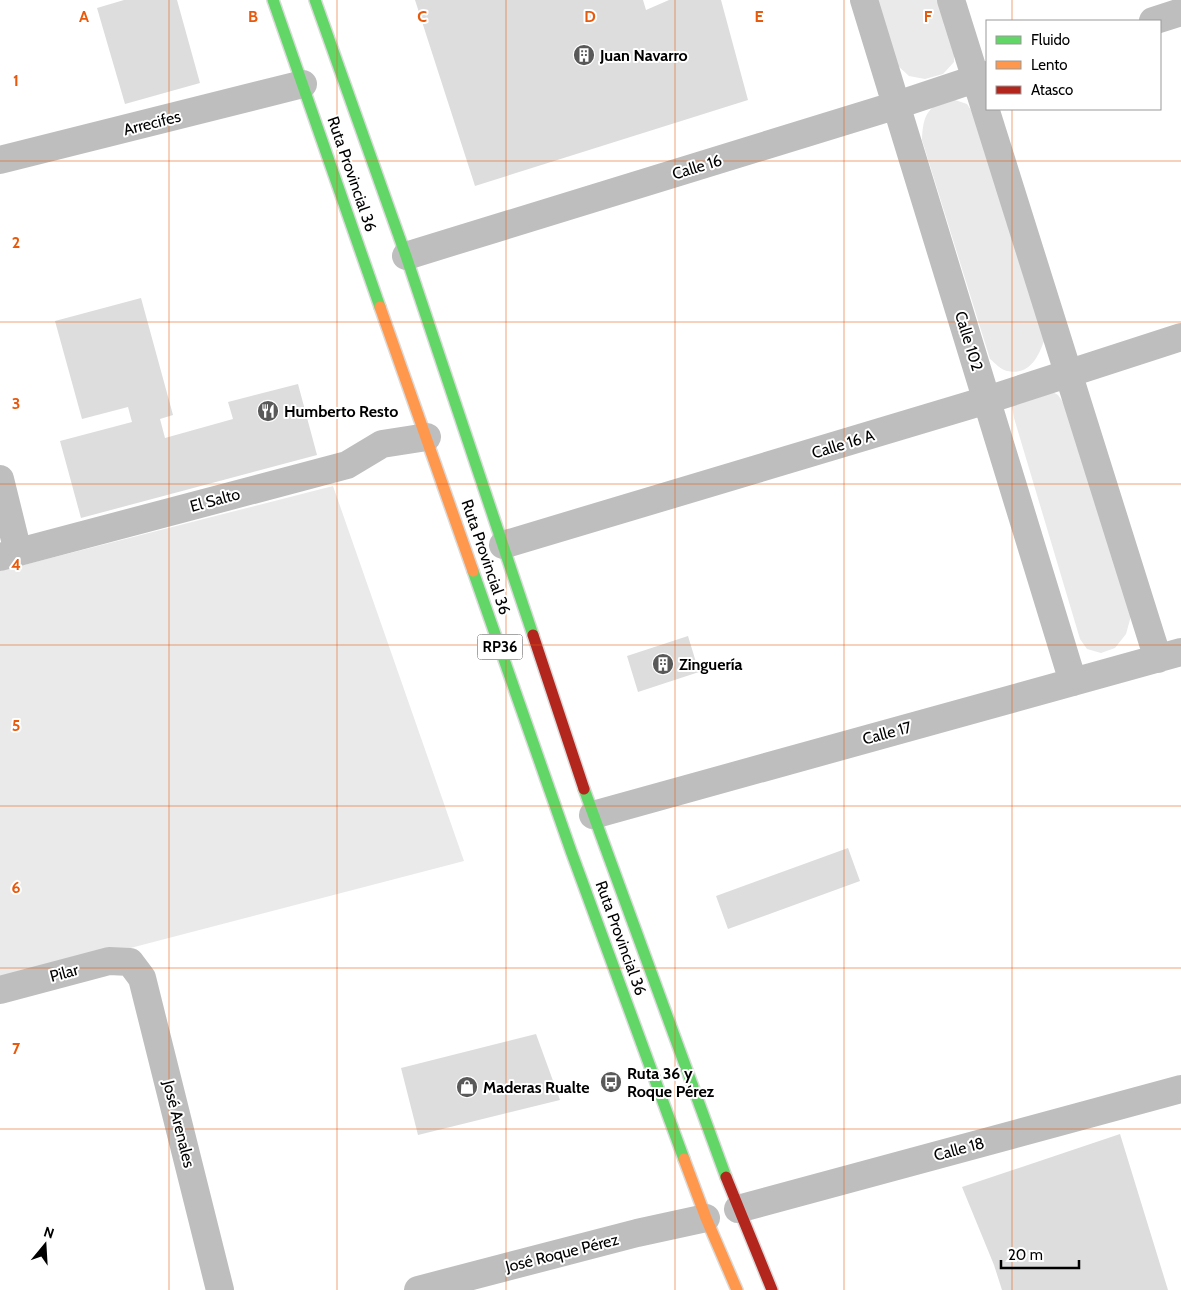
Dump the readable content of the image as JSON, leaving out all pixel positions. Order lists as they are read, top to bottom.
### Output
{
  "streets": {
    "main road": ["Ruta Provincial 36", "RP36"],
    "street": [
      "Arrecifes",
      "Calle 16",
      "Calle 102",
      "Calle 16 A",
      "El Salto",
      "Calle 17",
      "Pilar",
      "José Arenales",
      "Calle 18",
      "José Roque Pérez"
    ]
  },
  "crossings": [
    ["Arrecifes", "Ruta Provincial 36"],
    ["Calle 16", "Ruta Provincial 36"],
    ["Calle 16", "Calle 102"],
    ["Ruta Provincial 36", "Calle 16 A"],
    ["Ruta Provincial 36", "El Salto"],
    ["Ruta Provincial 36", "Calle 17"],
    ["Ruta Provincial 36", "Calle 18"],
    ["Ruta Provincial 36", "José Roque Pérez"],
    ["Calle 102", "Calle 16 A"],
    ["Calle 102", "Calle 17"],
    ["Pilar", "José Arenales"]
  ],
  "places": {
    "building": ["Juan Navarro", "Zinguería"],
    "restaurant": ["Humberto Resto"],
    "bus stop": ["Ruta 36 y Roque Pérez"],
    "shop": ["Maderas Rualte"]
  },
  "legend": ["Fluido", "Lento", "Atasco"],
  "scale_bar": "20 m",
  "north": "top",
  "grid": {
    "columns": [
      "A",
      "B",
      "C",
      "D",
      "E",
      "F"
    ],
    "rows": [
      "1",
      "2",
      "3",
      "4",
      "5",
      "6",
      "7"
    ]
  }
}
